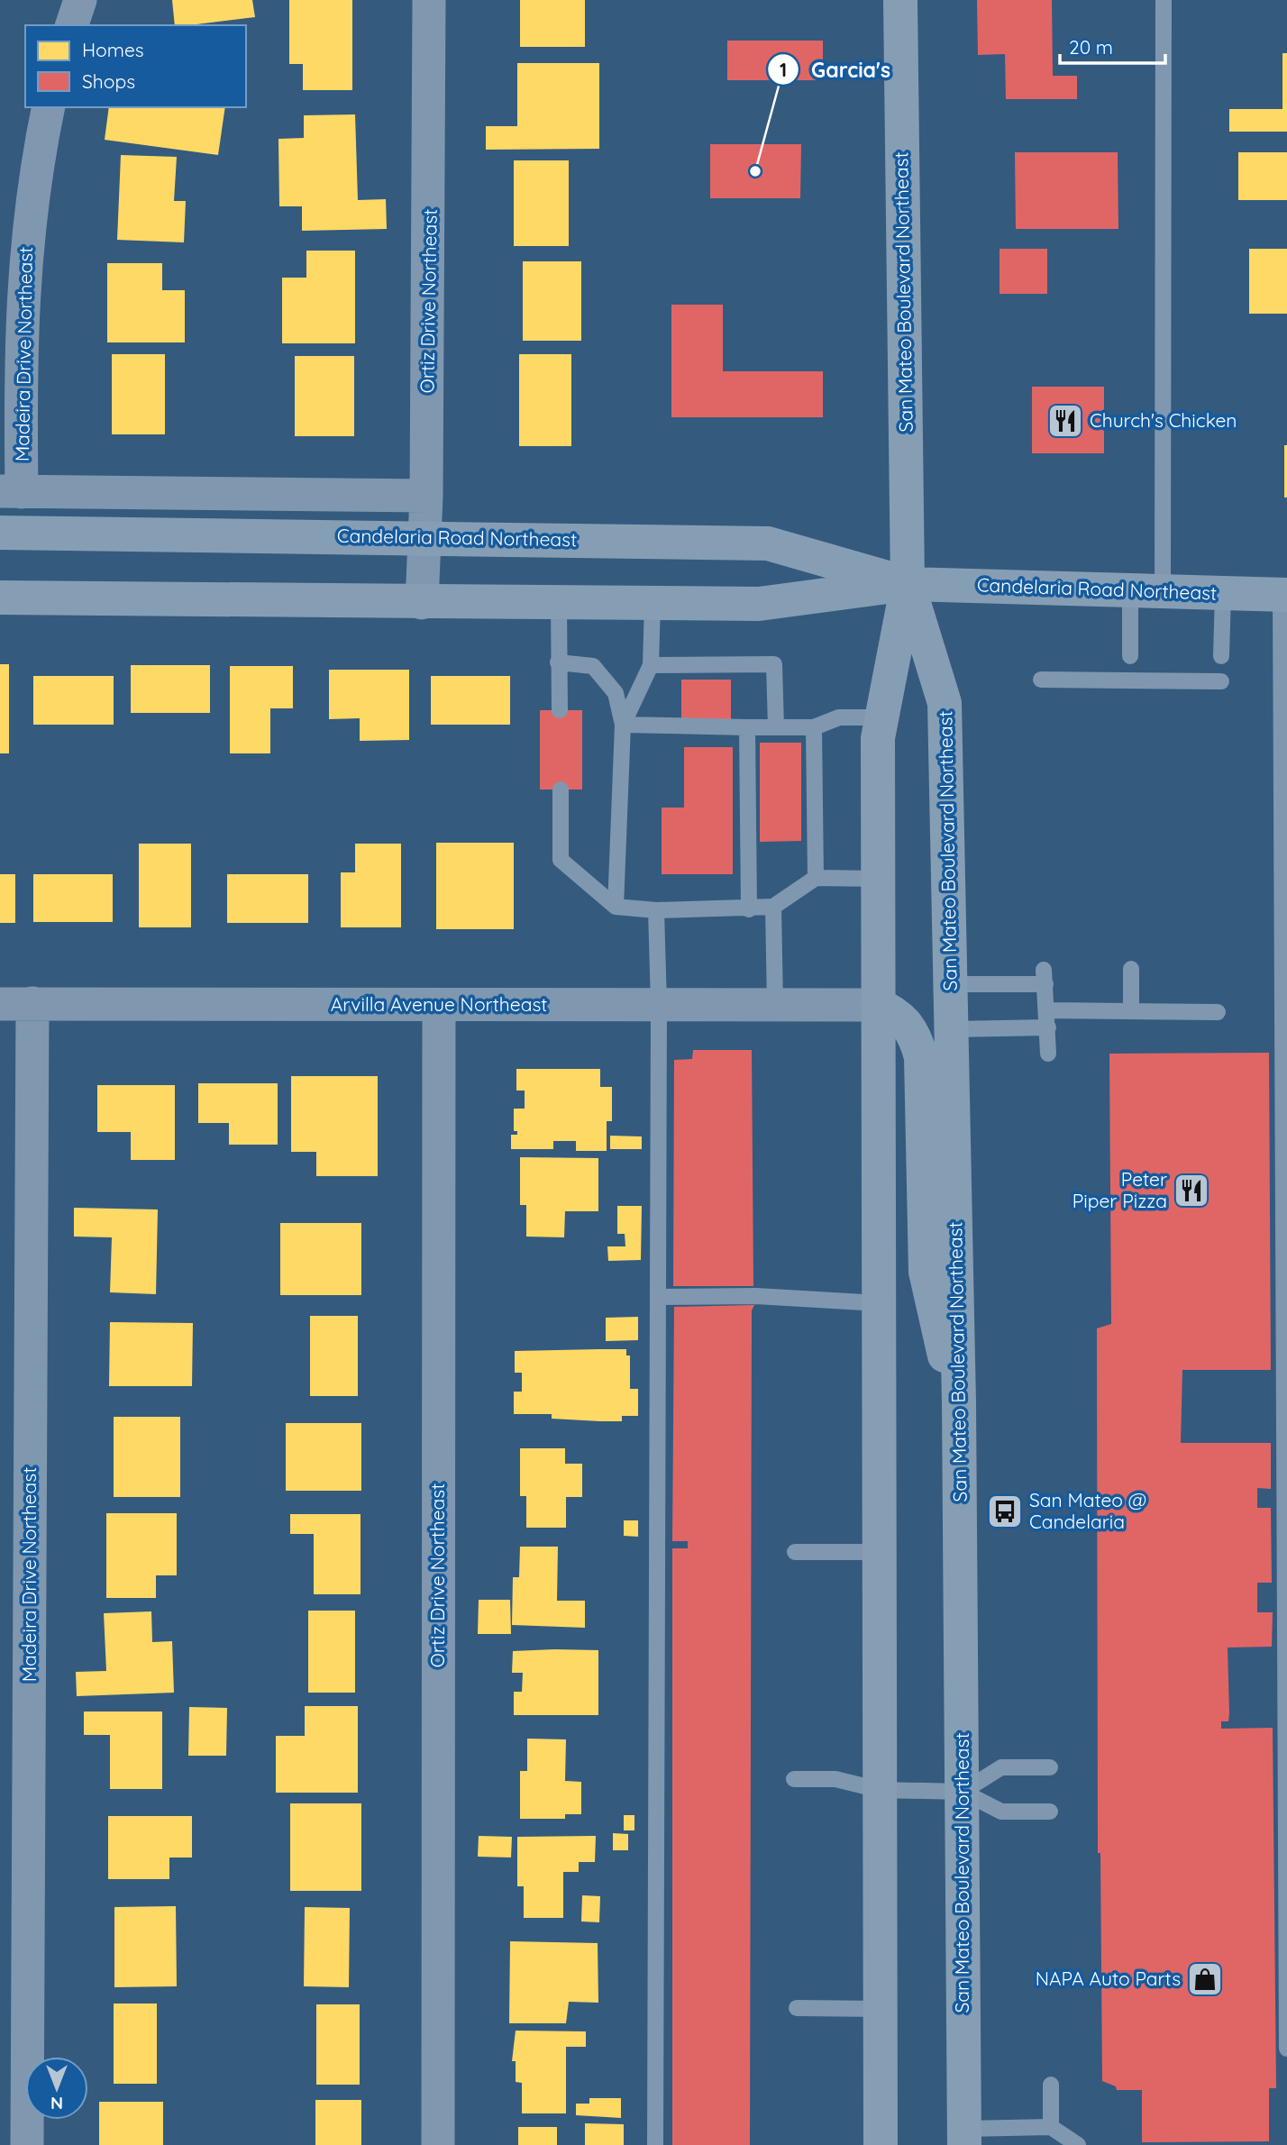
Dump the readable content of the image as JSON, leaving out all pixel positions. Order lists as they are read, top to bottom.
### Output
{
  "streets": {
    "main road": ["San Mateo Boulevard Northeast", "Candelaria Road Northeast"],
    "street": ["Ortiz Drive Northeast", "Madeira Drive Northeast", "Arvilla Avenue Northeast"]
  },
  "crossings": [
    ["San Mateo Boulevard Northeast", "Candelaria Road Northeast"],
    ["San Mateo Boulevard Northeast", "Arvilla Avenue Northeast"],
    ["Ortiz Drive Northeast", "Candelaria Road Northeast"],
    ["Ortiz Drive Northeast", "Arvilla Avenue Northeast"],
    ["Madeira Drive Northeast", "Arvilla Avenue Northeast"]
  ],
  "places": {
    "other": ["Garcia's"],
    "restaurant": ["Church's Chicken", "Peter Piper Pizza"],
    "bus stop": ["San Mateo @ Candelaria"],
    "shop": ["NAPA Auto Parts"]
  },
  "legend": ["Homes", "Shops"],
  "scale_bar": "20 m",
  "north": "bottom"
}
